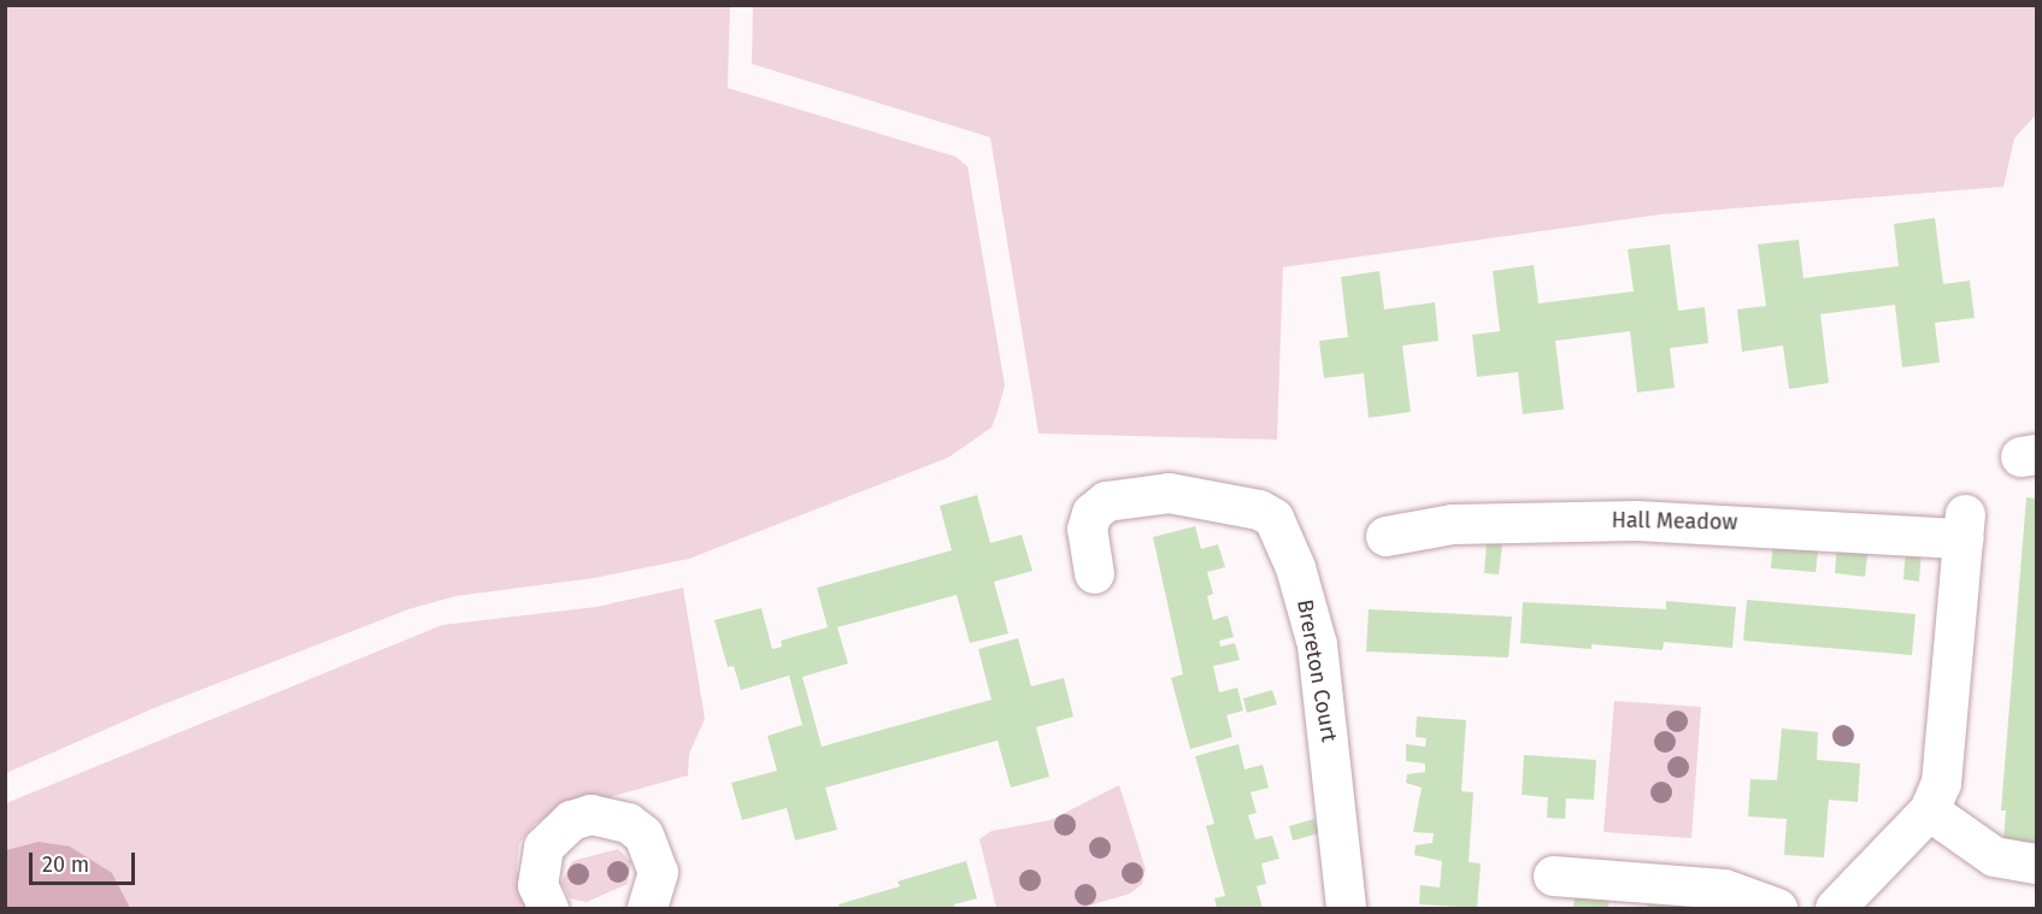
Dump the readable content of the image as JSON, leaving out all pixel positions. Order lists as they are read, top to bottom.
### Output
{
  "streets": {
    "street": ["Hall Meadow", "Brereton Court"]
  },
  "scale_bar": "20 m"
}
